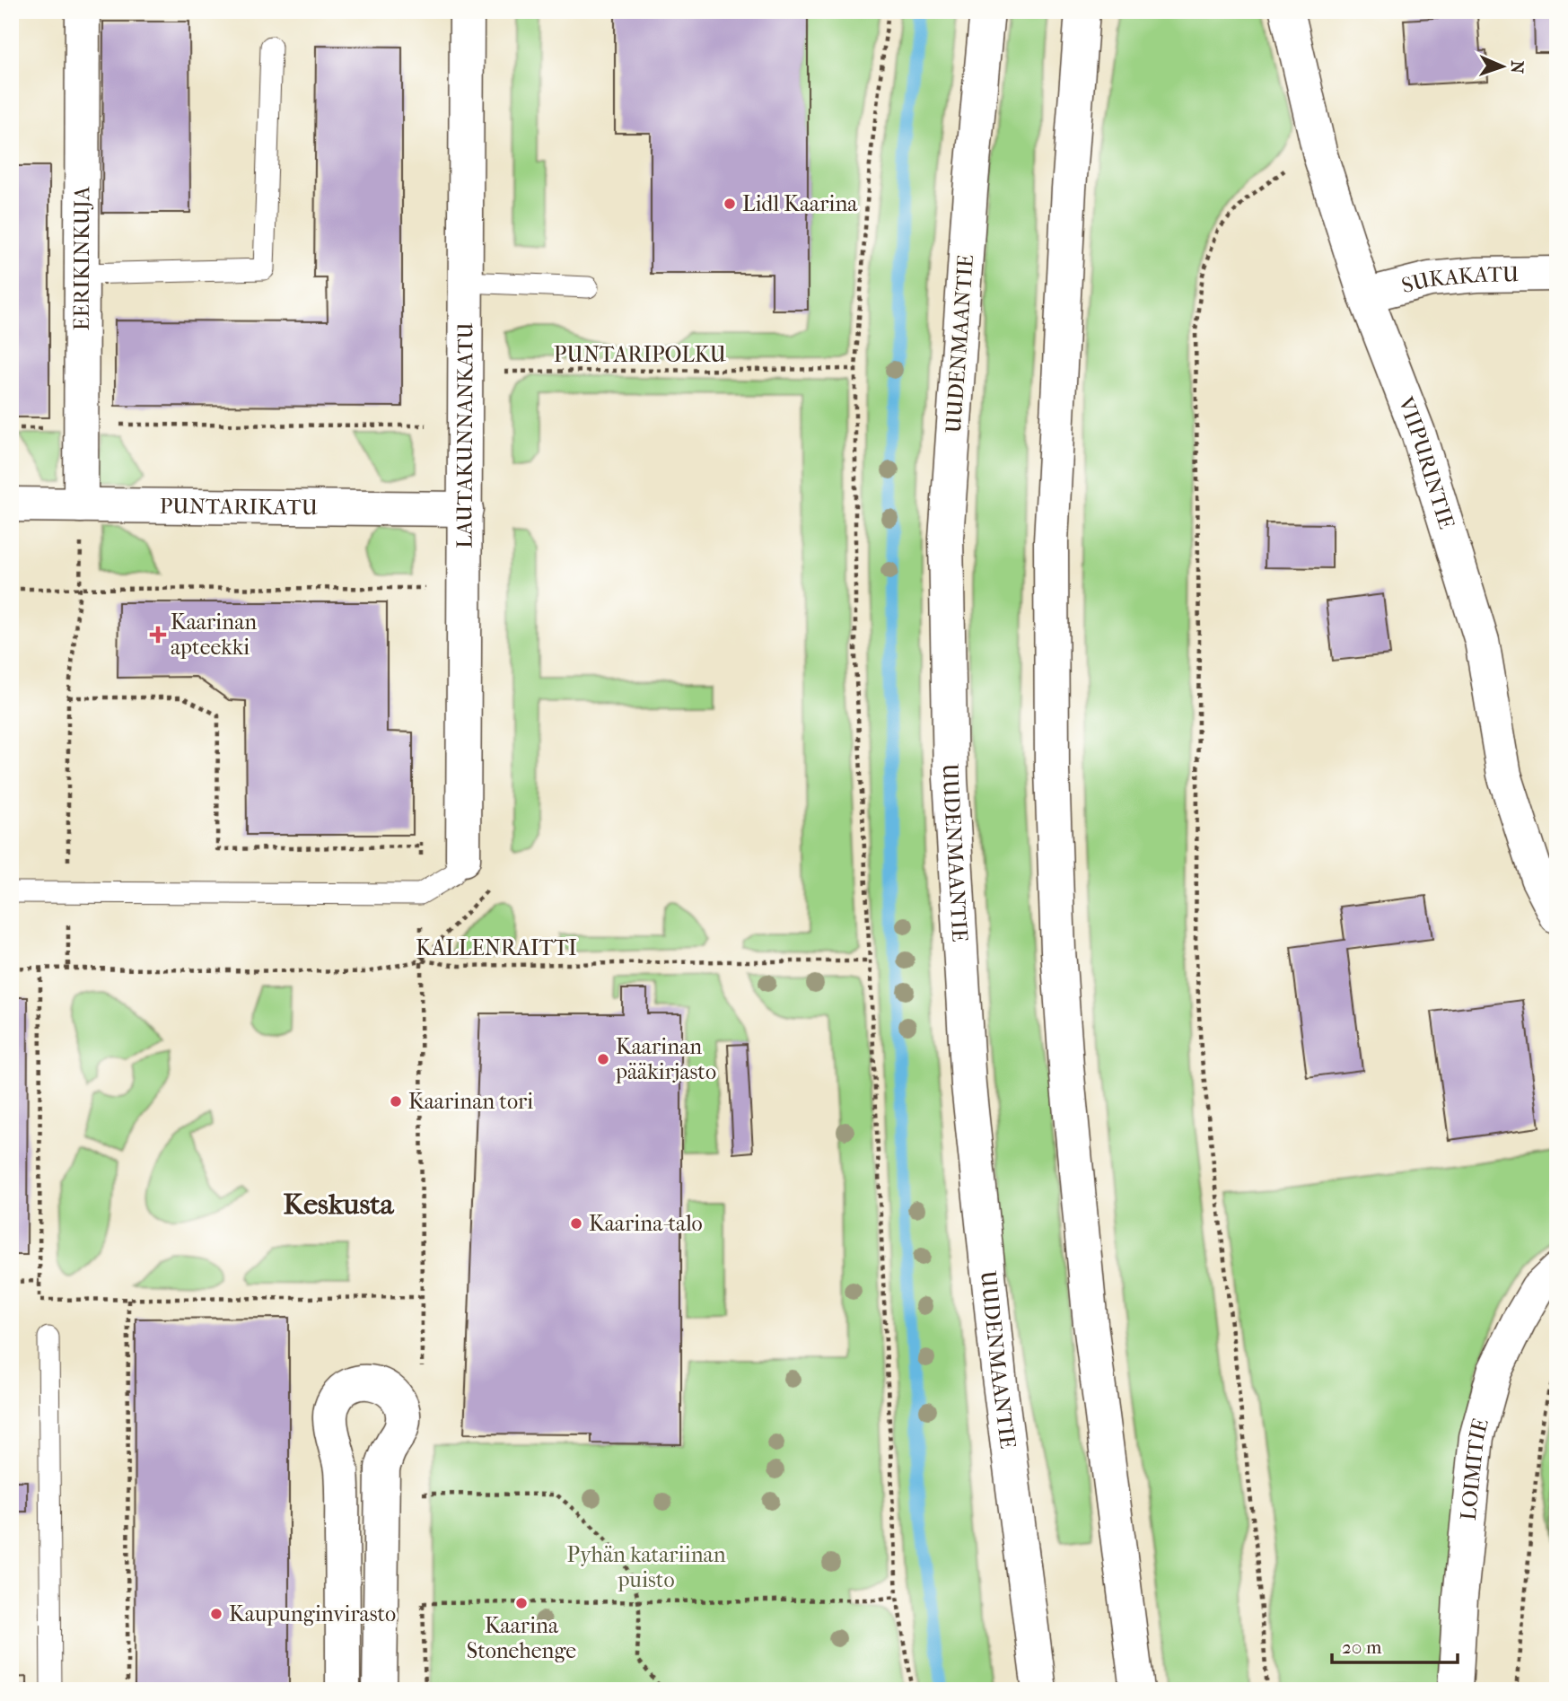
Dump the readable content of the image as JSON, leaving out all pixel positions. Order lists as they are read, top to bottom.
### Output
{
  "streets": {
    "street": [
      "EERIKINKUJA",
      "SUKAKATU",
      "UUDENMAANTIE",
      "LAUTAKUNNANKATU",
      "VIIPURINTIE",
      "PUNTARIKATU",
      "LOIMITIE"
    ],
    "path": ["PUNTARIPOLKU", "KALLENRAITTI"]
  },
  "crossings": [
    ["EERIKINKUJA", "PUNTARIKATU"],
    ["SUKAKATU", "VIIPURINTIE"],
    ["PUNTARIPOLKU", "LAUTAKUNNANKATU"],
    ["LAUTAKUNNANKATU", "PUNTARIKATU"]
  ],
  "districts": ["Keskusta"],
  "parks": ["Pyhän katariinan puisto"],
  "places": {
    "other": [
      "Lidl Kaarina",
      "Kaarinan pääkirjasto",
      "Kaarinan tori",
      "Kaarina-talo",
      "Kaarina Stonehenge",
      "Kaupunginvirasto"
    ],
    "health": ["Kaarinan apteekki"]
  },
  "scale_bar": "20 m",
  "north": "right"
}
